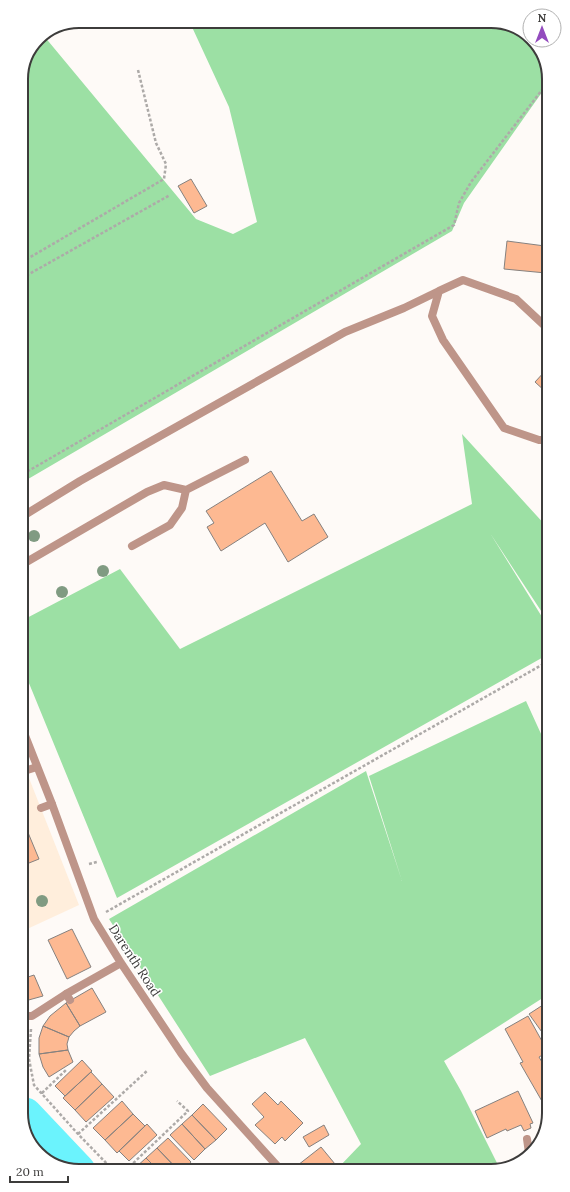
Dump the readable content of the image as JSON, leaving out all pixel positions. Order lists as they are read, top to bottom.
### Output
{
  "streets": {
    "street": ["Darenth Road"]
  },
  "scale_bar": "20 m",
  "north": "top"
}
